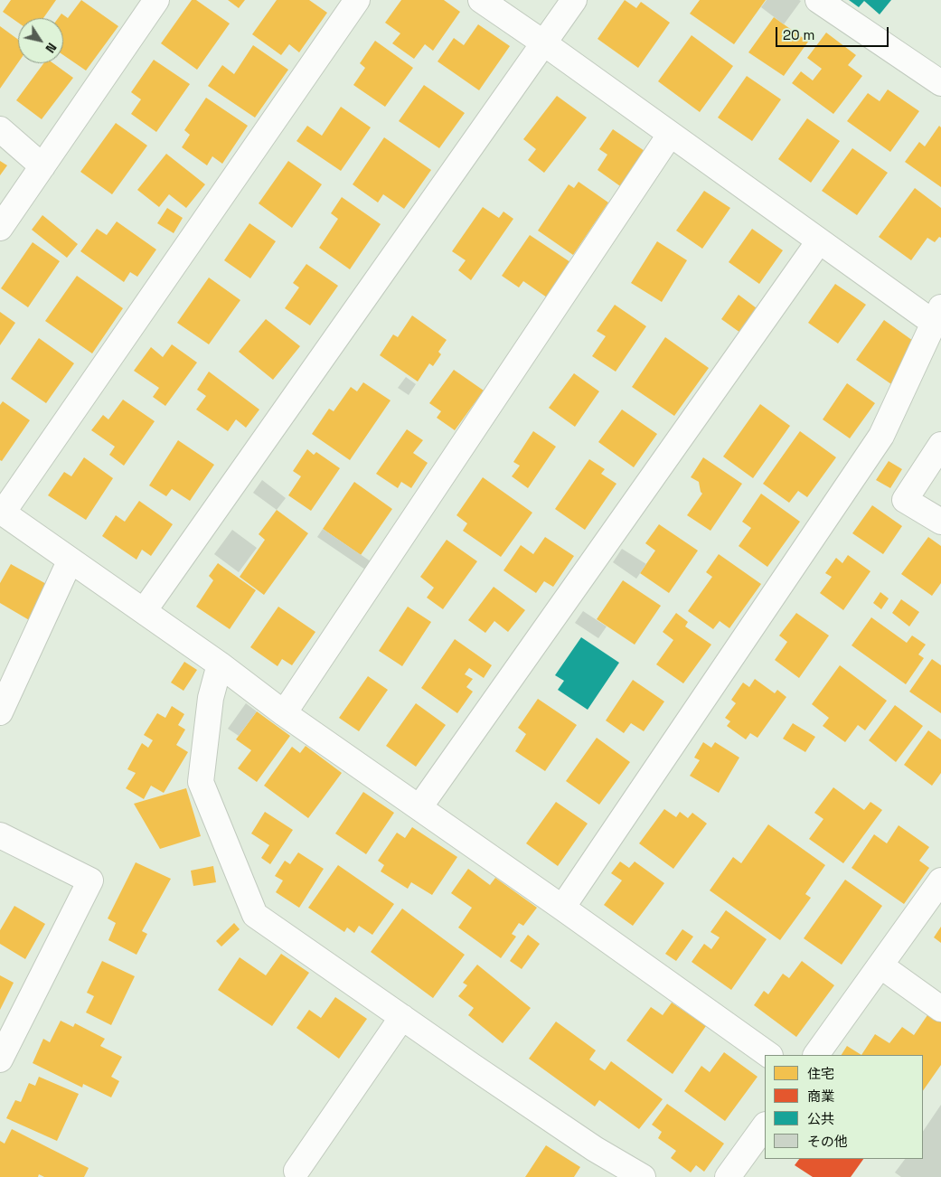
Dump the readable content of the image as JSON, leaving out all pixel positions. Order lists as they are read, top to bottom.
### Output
{
  "legend": [
    "住宅",
    "商業",
    "公共",
    "その他"
  ],
  "scale_bar": "20 m",
  "north": "bottom right"
}
